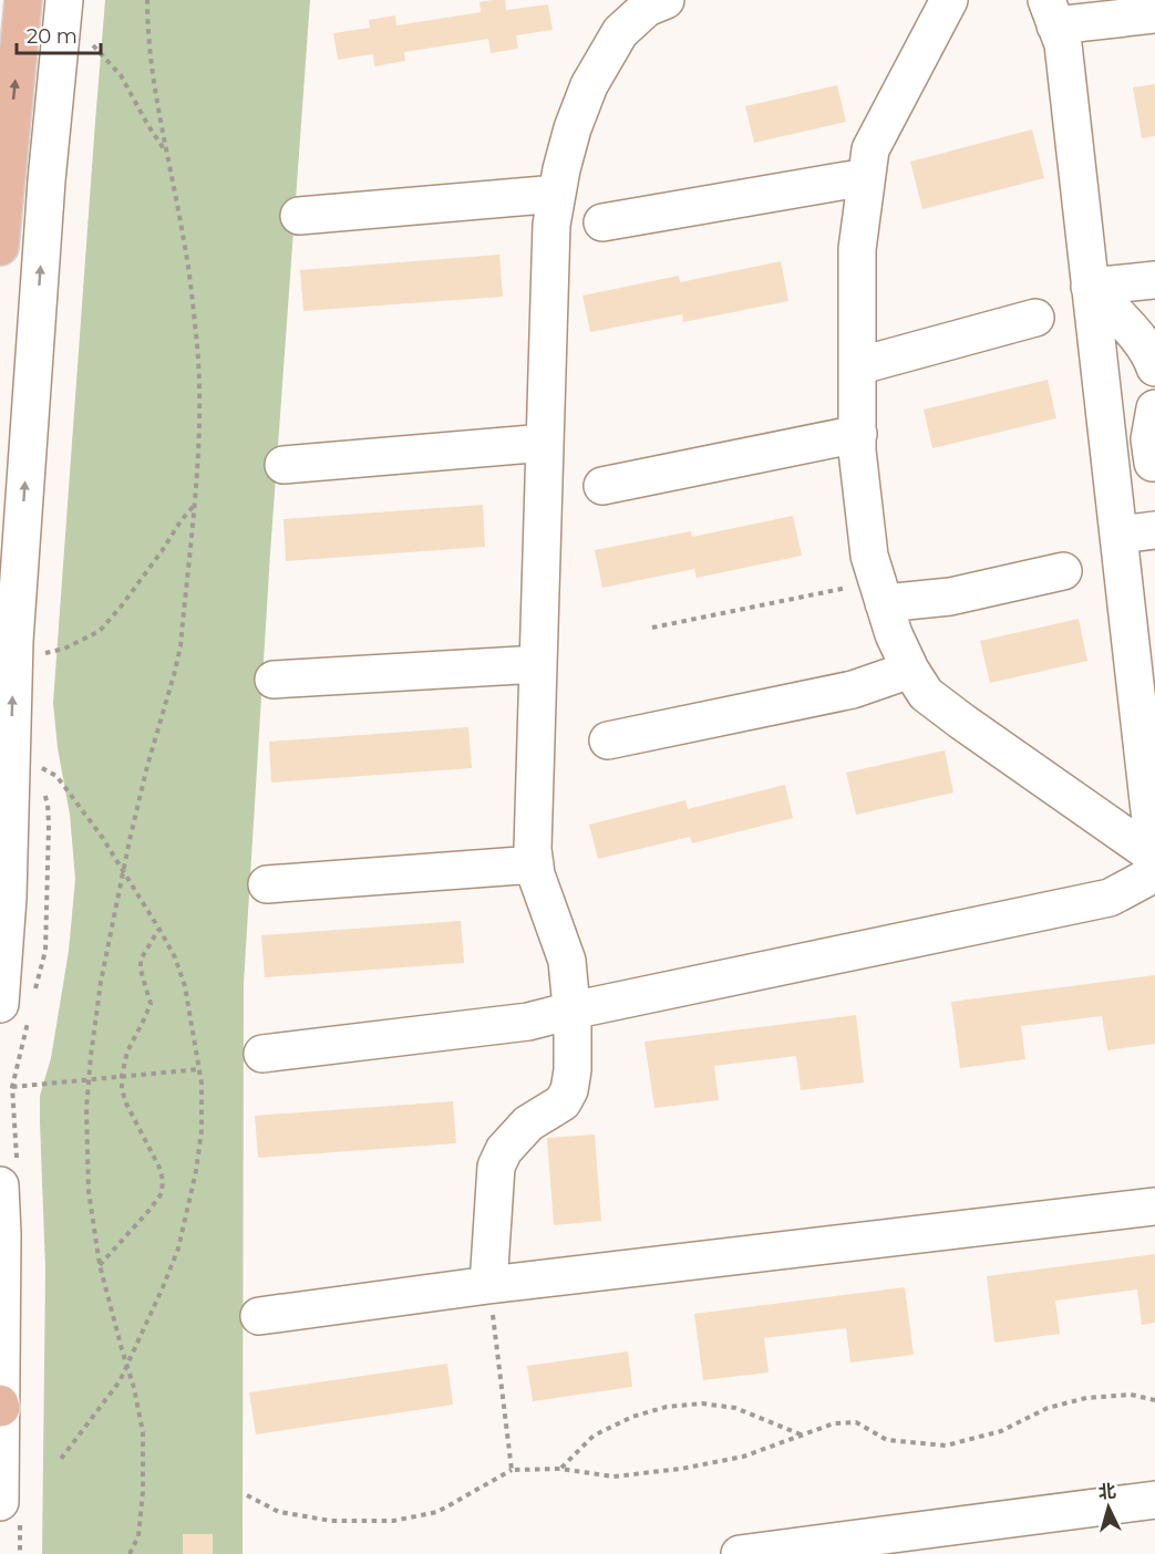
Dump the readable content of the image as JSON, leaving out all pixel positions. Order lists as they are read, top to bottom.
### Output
{
  "scale_bar": "20 m",
  "north": "top"
}
